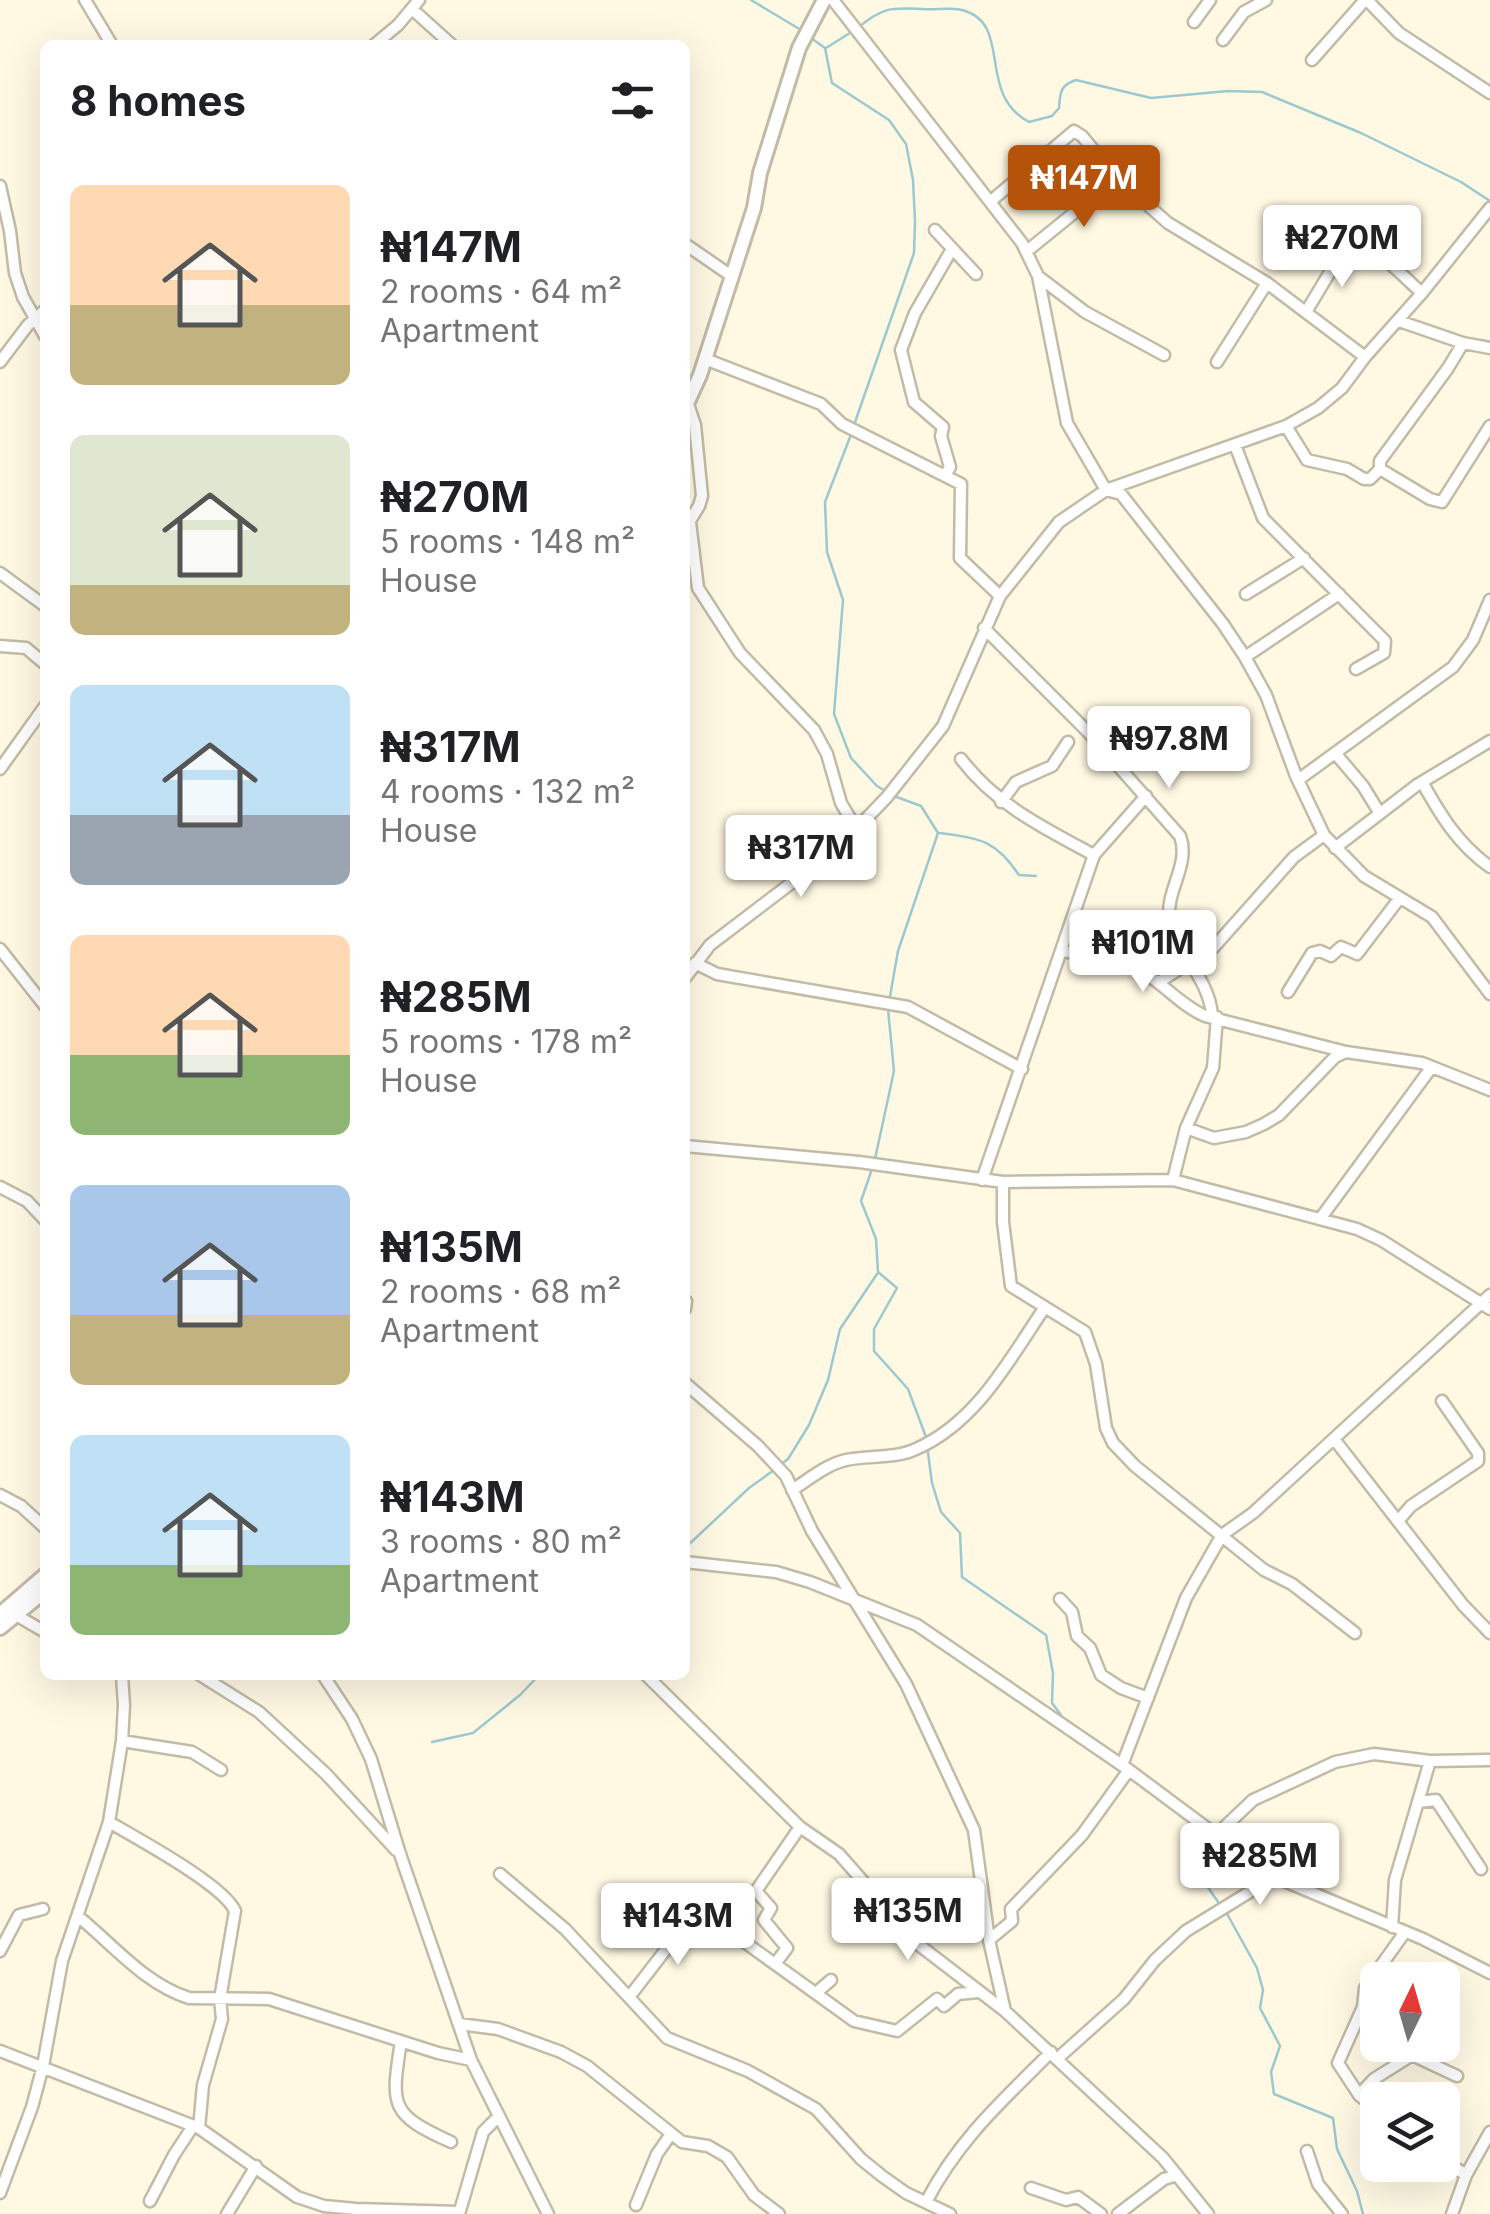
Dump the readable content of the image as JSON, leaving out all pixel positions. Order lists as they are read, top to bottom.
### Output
{
  "north": "top",
  "page": {
    "heading": "8 homes",
    "price": [
      "₦147M",
      "₦270M",
      "₦97.8M",
      "₦317M",
      "₦101M",
      "₦285M",
      "₦135M",
      "₦143M"
    ],
    "list": [
      {
        "name": "₦147M",
        "note": "2 rooms · 64 m² · Apartment"
      },
      {
        "name": "₦270M",
        "note": "5 rooms · 148 m² · House"
      },
      {
        "name": "₦317M",
        "note": "4 rooms · 132 m² · House"
      },
      {
        "name": "₦285M",
        "note": "5 rooms · 178 m² · House"
      },
      {
        "name": "₦135M",
        "note": "2 rooms · 68 m² · Apartment"
      },
      {
        "name": "₦143M",
        "note": "3 rooms · 80 m² · Apartment"
      }
    ]
  }
}
